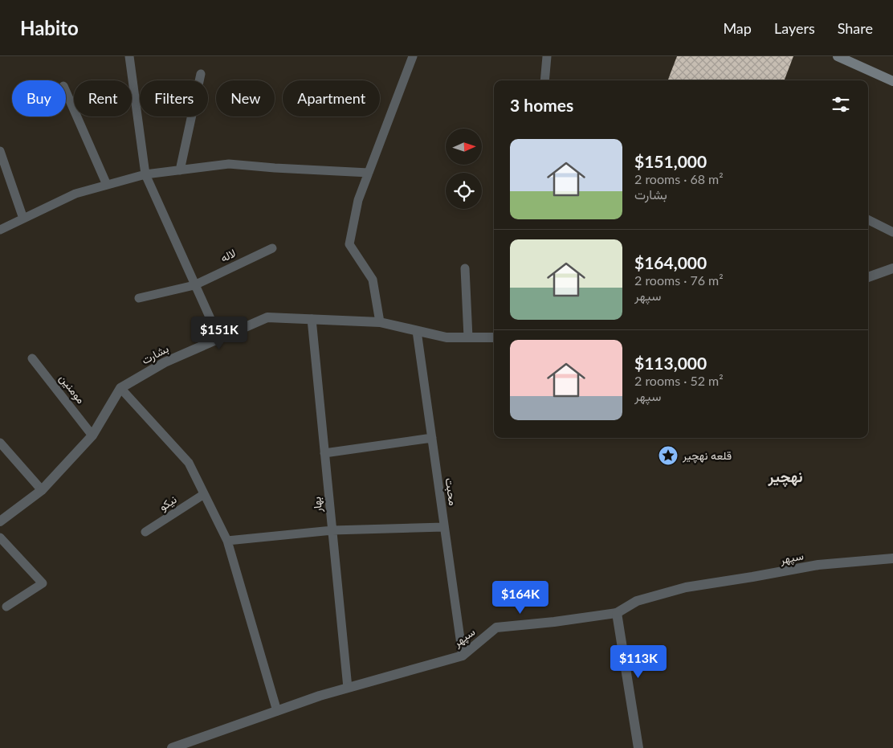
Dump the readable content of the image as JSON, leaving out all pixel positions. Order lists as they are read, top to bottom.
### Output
{
  "streets": {
    "street": ["بشارت", "سپهر"],
    "lane": [
      "لاله",
      "مومنین",
      "محبت",
      "نیکو",
      "بهار"
    ]
  },
  "crossings": [
    ["بشارت", "مومنین"],
    ["بشارت", "محبت"],
    ["بشارت", "بهار"],
    ["محبت", "سپهر"],
    ["بهار", "سپهر"]
  ],
  "districts": ["نهچیر"],
  "places": {
    "place": ["قلعه نهچیر"]
  },
  "north": "right",
  "page": {
    "header": "Habito",
    "nav": ["Map", "Layers", "Share"],
    "chip": [
      "Buy",
      "Rent",
      "Filters",
      "New",
      "Apartment"
    ],
    "heading": "3 homes",
    "list": [
      {
        "name": "$151,000",
        "note": "2 rooms · 68 m² · بشارت"
      },
      {
        "name": "$164,000",
        "note": "2 rooms · 76 m² · سپهر"
      },
      {
        "name": "$113,000",
        "note": "2 rooms · 52 m² · سپهر"
      }
    ],
    "price": ["$151K", "$164K", "$113K"]
  }
}
